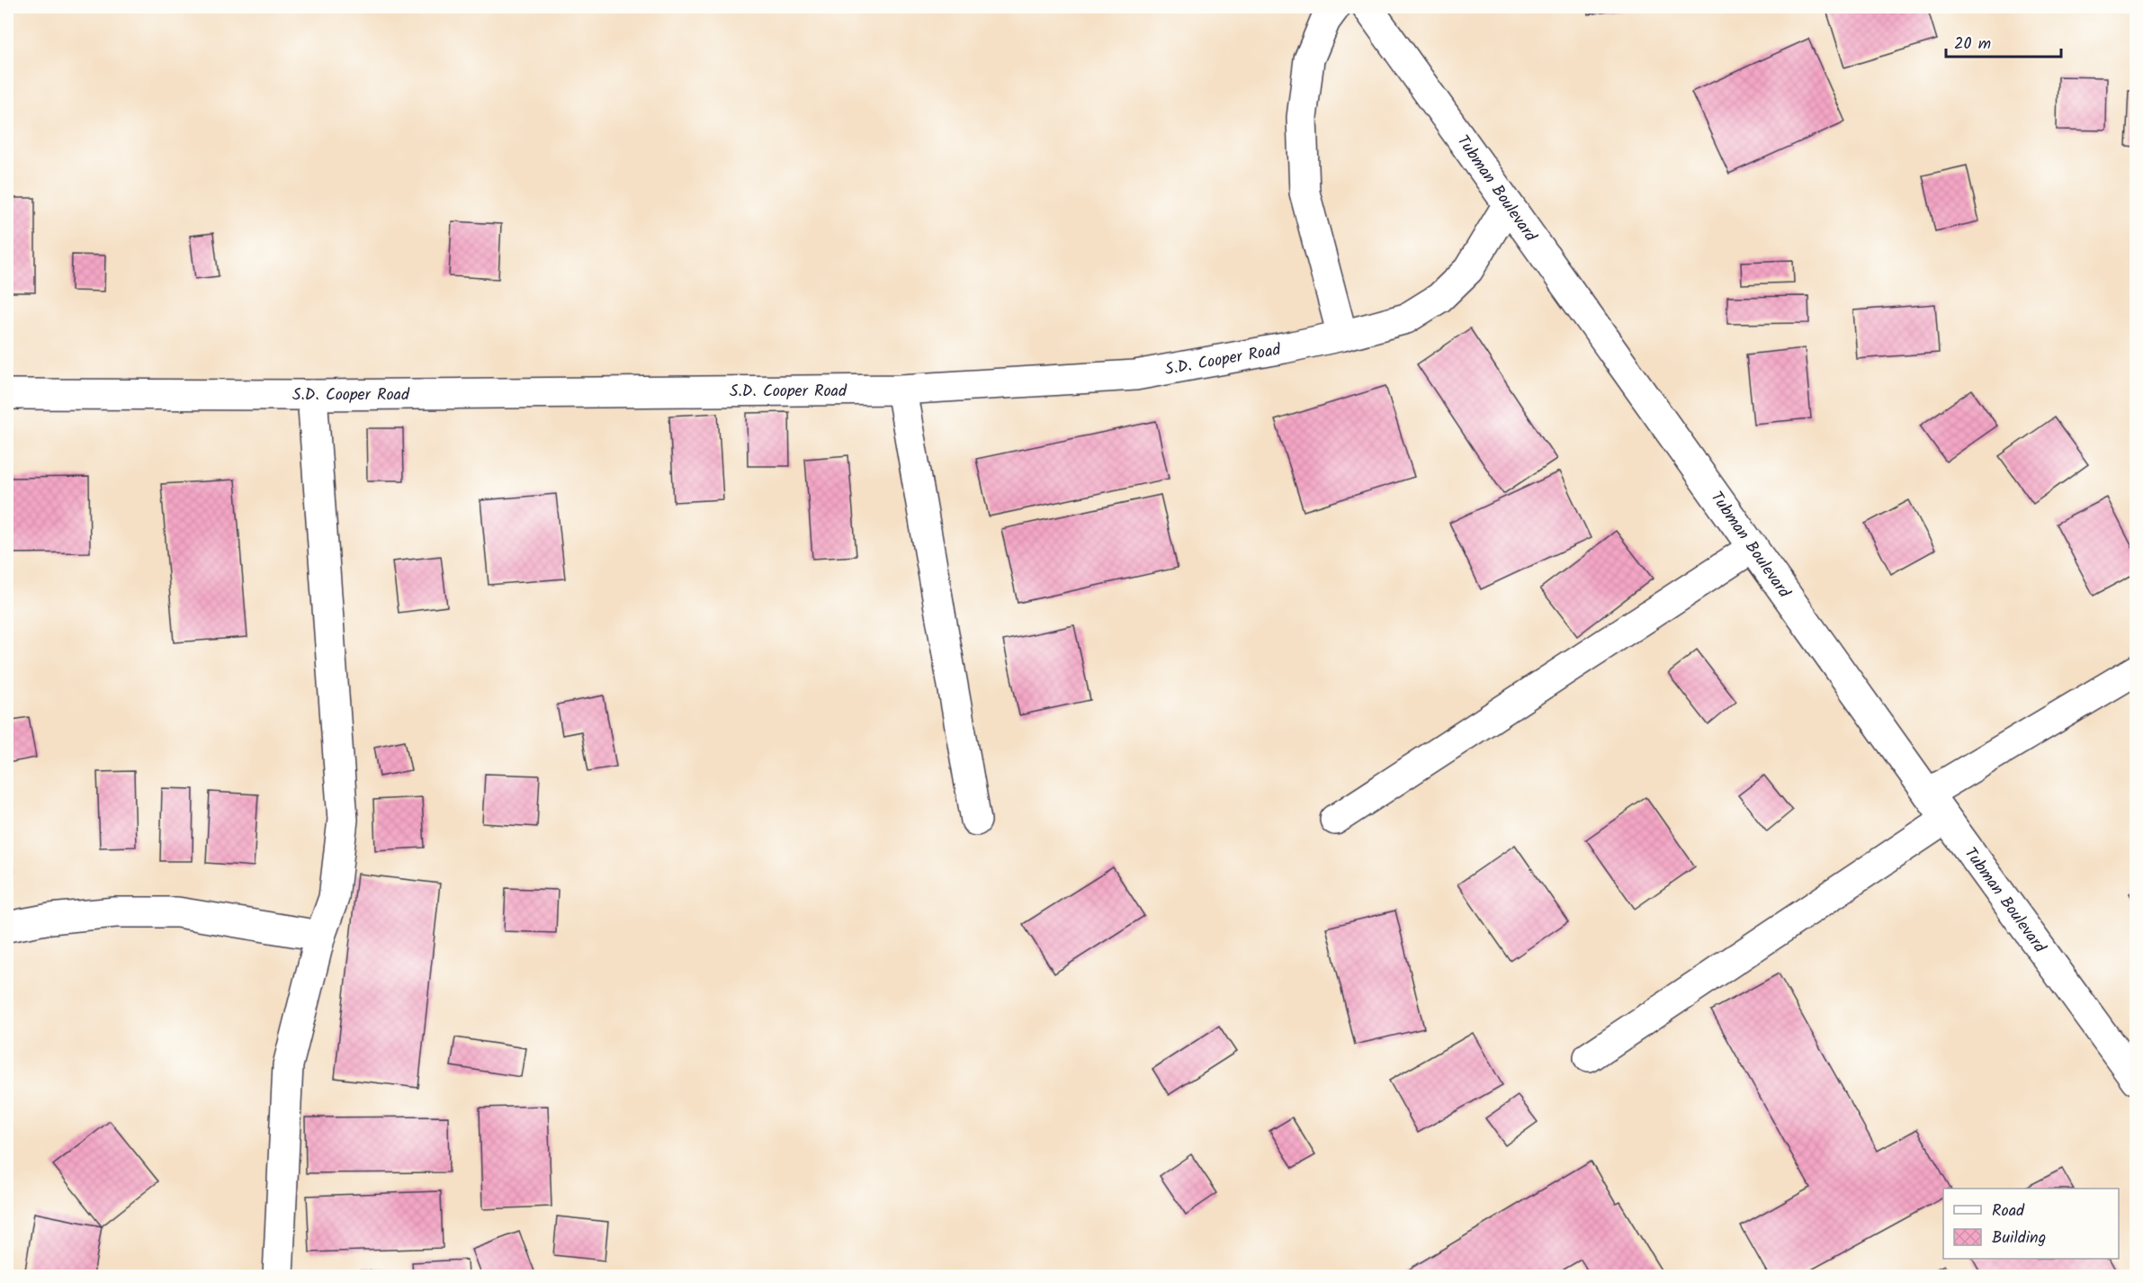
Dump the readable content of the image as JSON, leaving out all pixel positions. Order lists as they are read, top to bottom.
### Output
{
  "streets": {
    "main road": ["Tubman Boulevard", "S.D. Cooper Road"]
  },
  "crossings": [
    ["Tubman Boulevard", "S.D. Cooper Road"]
  ],
  "legend": ["Road", "Building"],
  "scale_bar": "20 m"
}
